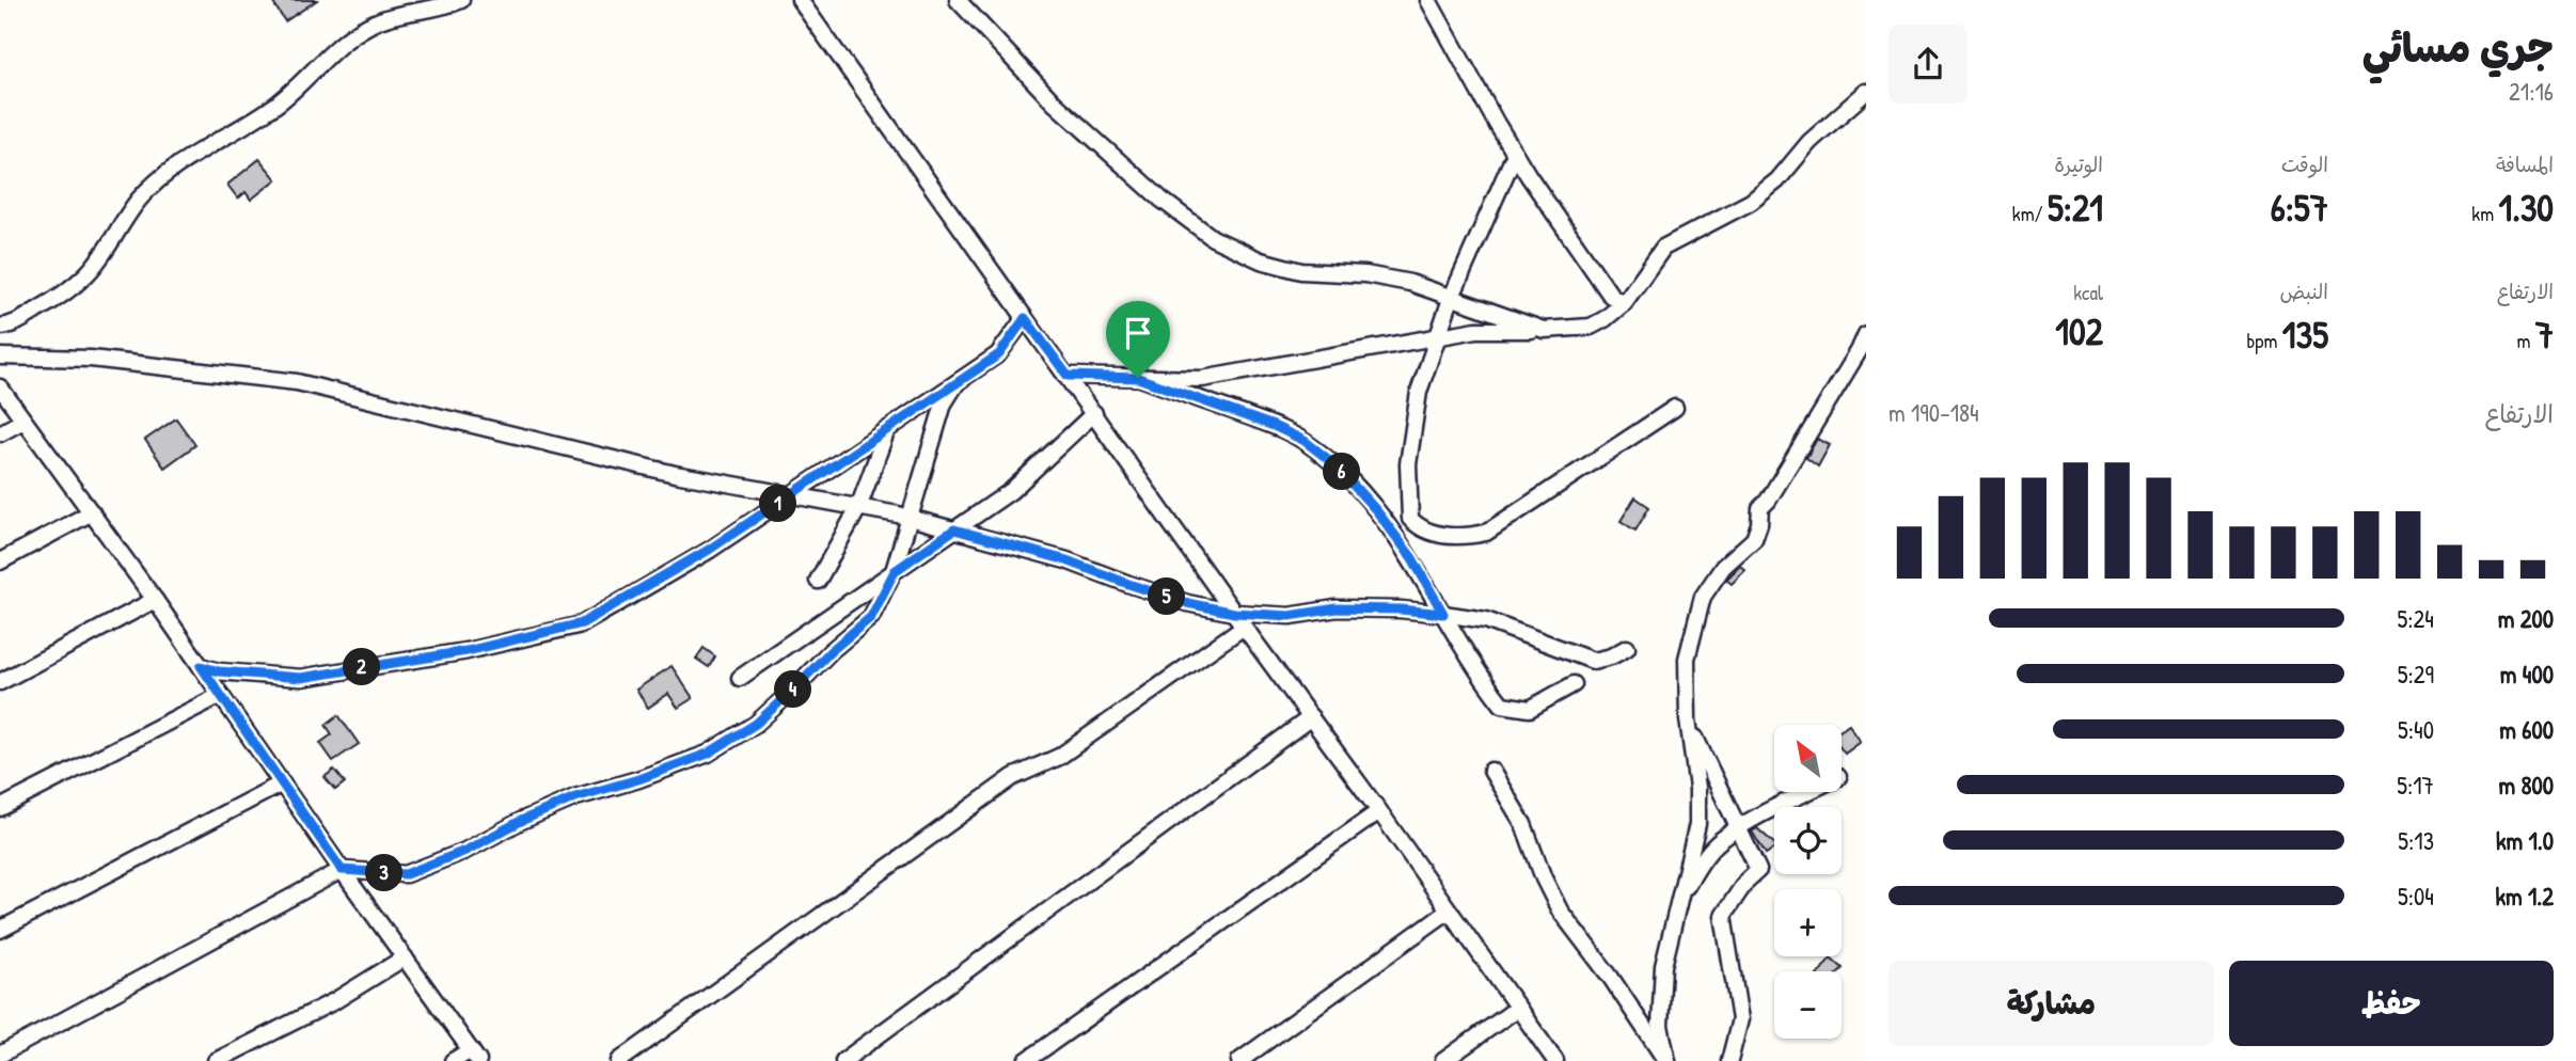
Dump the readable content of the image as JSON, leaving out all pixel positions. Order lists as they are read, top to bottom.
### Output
{
  "north": "top left",
  "page": {
    "heading": ["جري مسائي", "21:16"],
    "stats": [
      ["المسافة", "1.30 km"],
      ["الوقت", "6:57"],
      ["الوتيرة", "5:21 /km"],
      ["الارتفاع", "7 m"],
      ["النبض", "135 bpm"],
      ["kcal", "102"]
    ],
    "chart": ["الارتفاع", "184–190 m"],
    "pins": [
      "6",
      "1",
      "5",
      "2",
      "4",
      "3"
    ],
    "list": [
      {
        "name": "200 m",
        "note": "5:24"
      },
      {
        "name": "400 m",
        "note": "5:29"
      },
      {
        "name": "600 m",
        "note": "5:40"
      },
      {
        "name": "800 m",
        "note": "5:17"
      },
      {
        "name": "1.0 km",
        "note": "5:13"
      },
      {
        "name": "1.2 km",
        "note": "5:04"
      }
    ],
    "map_buttons": ["+", "−"],
    "buttons": ["حفظ", "مشاركة"]
  }
}
